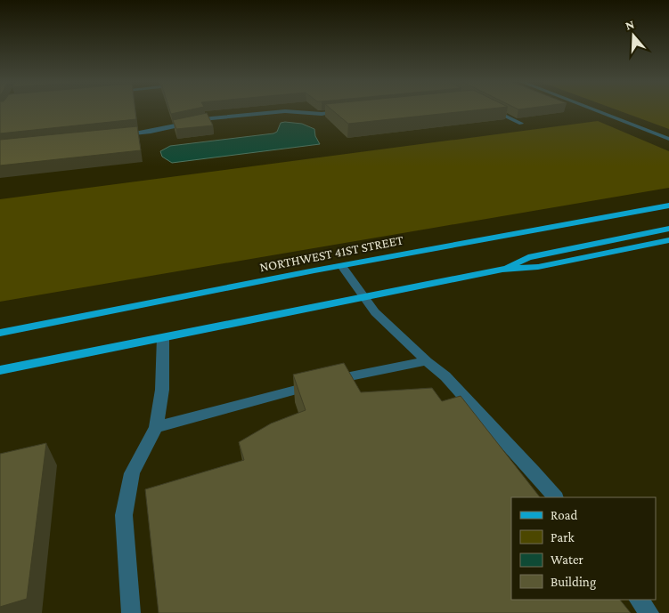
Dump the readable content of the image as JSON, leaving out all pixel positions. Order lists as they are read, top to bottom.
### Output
{
  "streets": {
    "main road": ["NORTHWEST 41ST STREET"]
  },
  "legend": [
    "Road",
    "Park",
    "Water",
    "Building"
  ],
  "north": "top"
}
